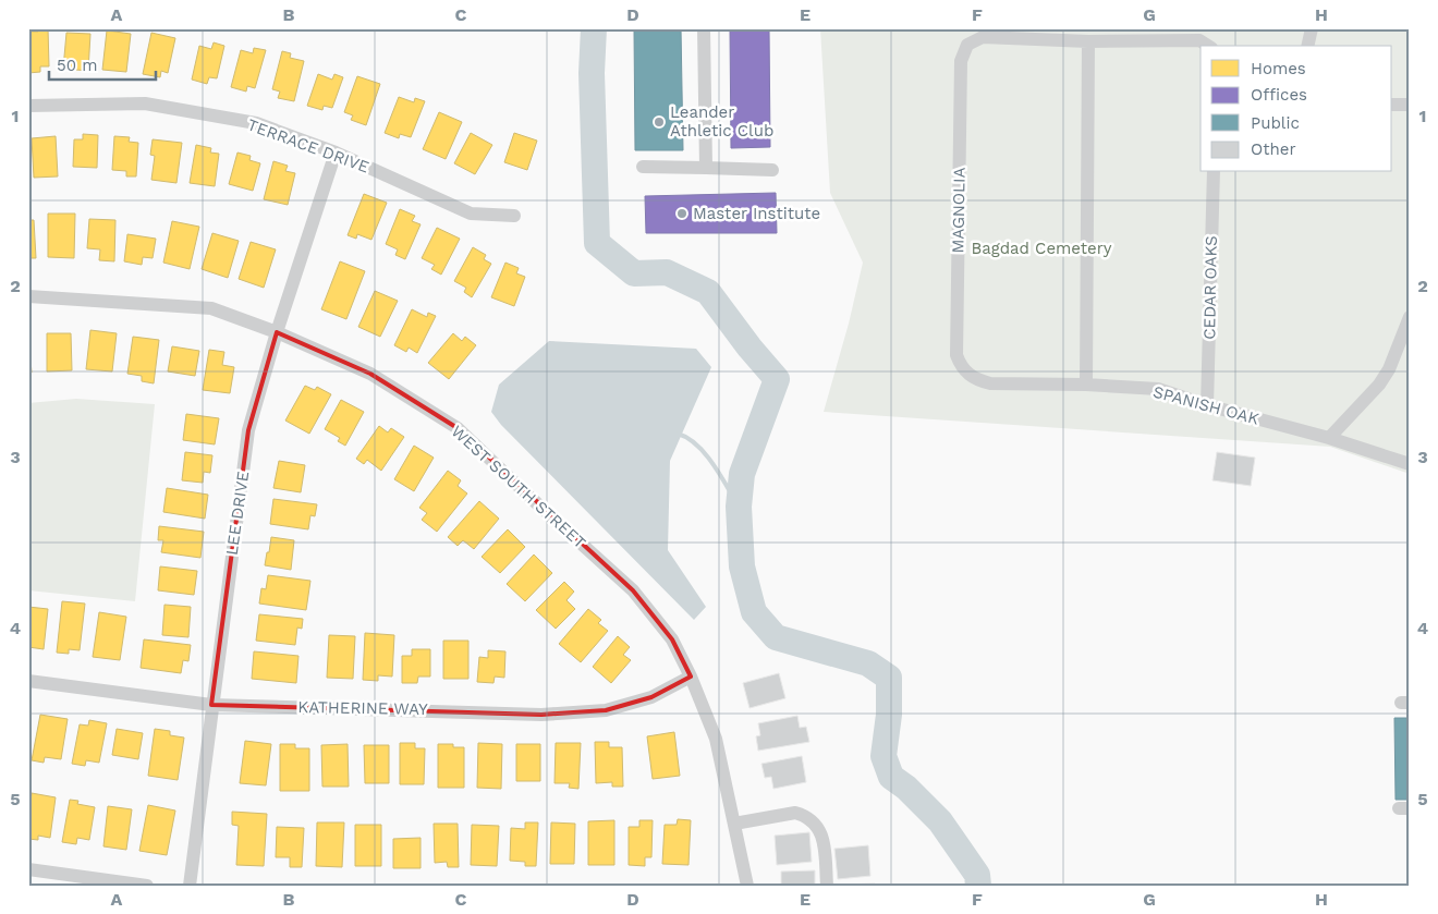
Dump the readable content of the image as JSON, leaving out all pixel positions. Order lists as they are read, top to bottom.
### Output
{
  "streets": {
    "street": [
      "TERRACE DRIVE",
      "MAGNOLIA",
      "CEDAR OAKS",
      "SPANISH OAK",
      "WEST SOUTH STREET",
      "LEE DRIVE",
      "KATHERINE WAY"
    ]
  },
  "crossings": [
    ["TERRACE DRIVE", "LEE DRIVE"],
    ["MAGNOLIA", "SPANISH OAK"],
    ["CEDAR OAKS", "SPANISH OAK"],
    ["WEST SOUTH STREET", "LEE DRIVE"],
    ["WEST SOUTH STREET", "KATHERINE WAY"],
    ["LEE DRIVE", "KATHERINE WAY"]
  ],
  "parks": ["Bagdad Cemetery"],
  "places": ["Leander Athletic Club", "Master Institute"],
  "legend": [
    "Homes",
    "Offices",
    "Public",
    "Other"
  ],
  "scale_bar": "50 m",
  "grid": {
    "columns": [
      "A",
      "B",
      "C",
      "D",
      "E",
      "F",
      "G",
      "H"
    ],
    "rows": [
      "1",
      "2",
      "3",
      "4",
      "5"
    ]
  }
}
